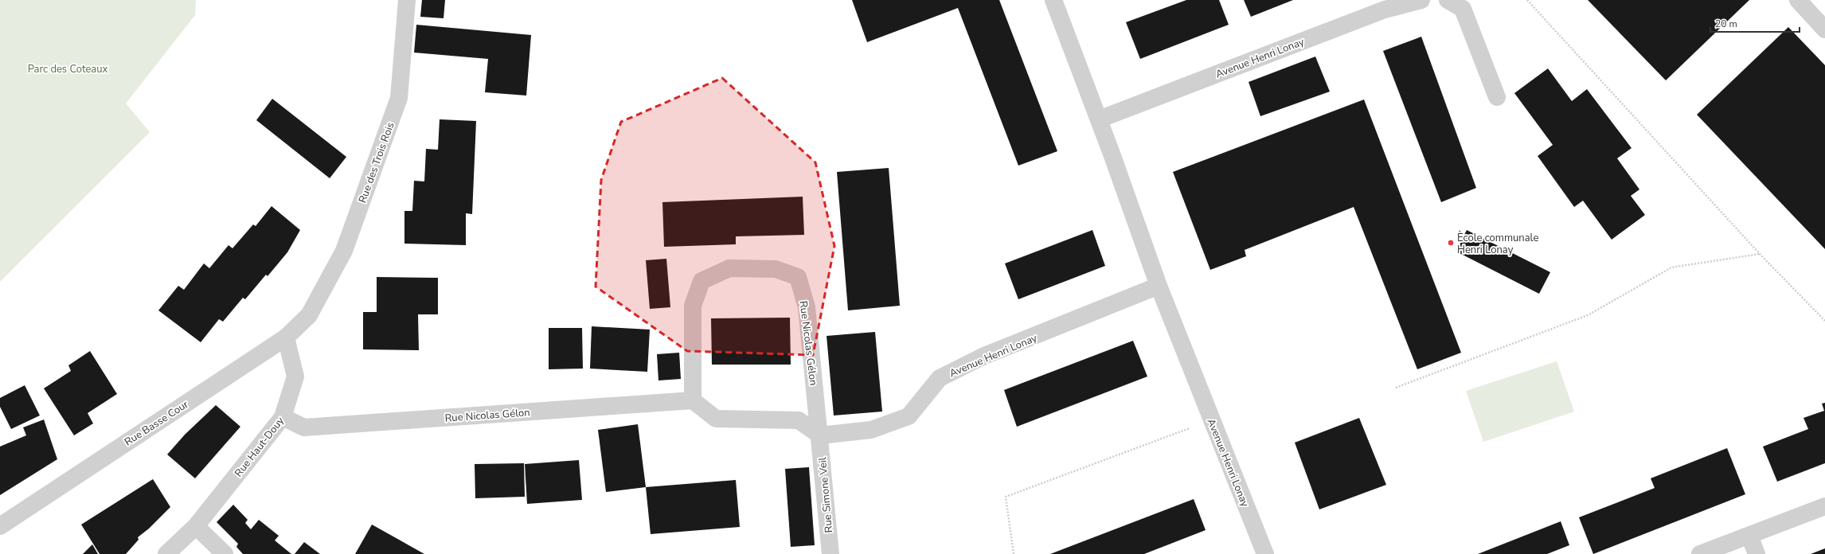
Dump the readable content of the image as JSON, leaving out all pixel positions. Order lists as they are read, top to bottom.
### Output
{
  "streets": {
    "street": [
      "Avenue Henri Lonay",
      "Rue des Trois Rois",
      "Rue Nicolas Gélon",
      "Rue Basse Cour",
      "Rue Haut-Douy",
      "Rue Simone Veil"
    ]
  },
  "crossings": [
    ["Avenue Henri Lonay", "Rue Nicolas Gélon"],
    ["Avenue Henri Lonay", "Rue Simone Veil"],
    ["Rue des Trois Rois", "Rue Basse Cour"],
    ["Rue Nicolas Gélon", "Rue Haut-Douy"],
    ["Rue Nicolas Gélon", "Rue Simone Veil"],
    ["Rue Basse Cour", "Rue Haut-Douy"]
  ],
  "parks": ["Parc des Coteaux"],
  "places": ["Ècole communale Henri Lonay"],
  "scale_bar": "20 m"
}
